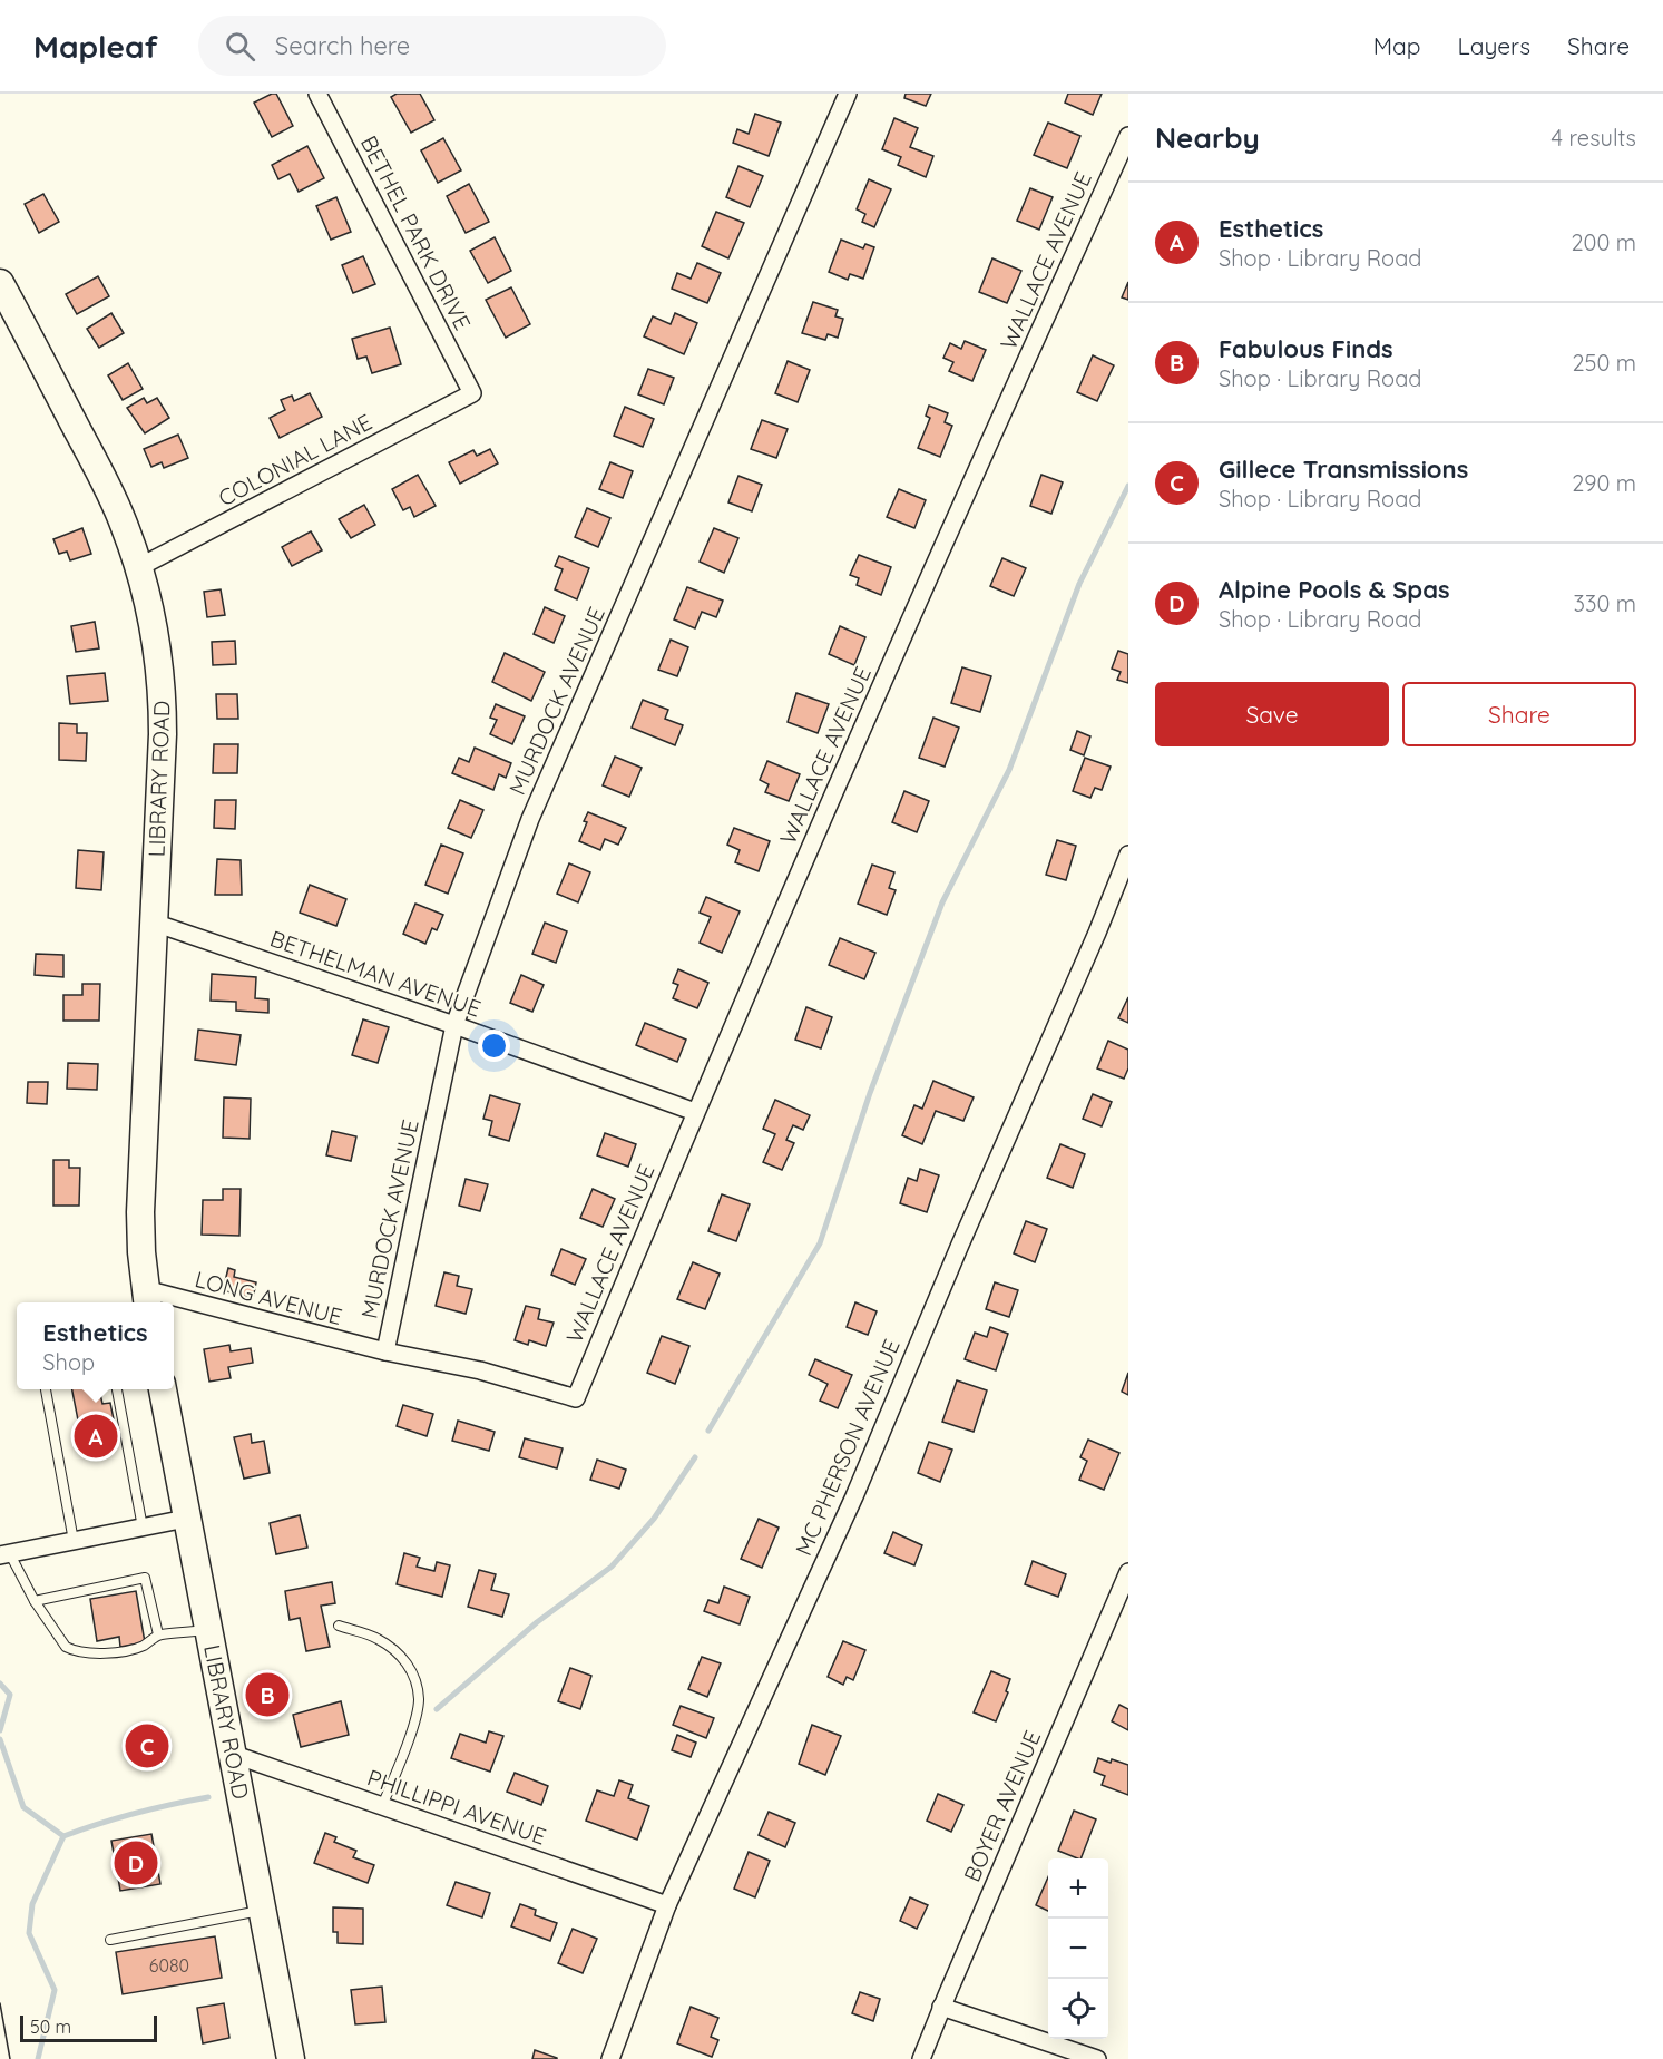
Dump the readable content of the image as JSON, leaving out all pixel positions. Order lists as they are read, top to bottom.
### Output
{
  "streets": {
    "main road": ["LIBRARY ROAD"],
    "street": [
      "BETHEL PARK DRIVE",
      "WALLACE AVENUE",
      "COLONIAL LANE",
      "MURDOCK AVENUE",
      "BETHELMAN AVENUE",
      "LONG AVENUE",
      "MC PHERSON AVENUE",
      "BOYER AVENUE",
      "PHILLIPPI AVENUE"
    ]
  },
  "crossings": [
    ["BETHEL PARK DRIVE", "COLONIAL LANE"],
    ["WALLACE AVENUE", "BETHELMAN AVENUE"],
    ["WALLACE AVENUE", "LONG AVENUE"],
    ["COLONIAL LANE", "LIBRARY ROAD"],
    ["MURDOCK AVENUE", "BETHELMAN AVENUE"],
    ["MURDOCK AVENUE", "LONG AVENUE"],
    ["LIBRARY ROAD", "BETHELMAN AVENUE"],
    ["LIBRARY ROAD", "LONG AVENUE"],
    ["LIBRARY ROAD", "PHILLIPPI AVENUE"],
    ["MC PHERSON AVENUE", "PHILLIPPI AVENUE"]
  ],
  "house_numbers": ["6080"],
  "scale_bar": "50 m",
  "page": {
    "header": "Mapleaf",
    "search": "Search here",
    "nav": ["Map", "Layers", "Share"],
    "heading": ["Nearby", "4 results"],
    "list": [
      {
        "mark": "A",
        "name": "Esthetics",
        "note": "Shop · Library Road",
        "value": "200 m"
      },
      {
        "mark": "B",
        "name": "Fabulous Finds",
        "note": "Shop · Library Road",
        "value": "250 m"
      },
      {
        "mark": "C",
        "name": "Gillece Transmissions",
        "note": "Shop · Library Road",
        "value": "290 m"
      },
      {
        "mark": "D",
        "name": "Alpine Pools & Spas",
        "note": "Shop · Library Road",
        "value": "330 m"
      }
    ],
    "buttons": ["Save", "Share"],
    "popup": ["Esthetics", "Shop"],
    "pins": [
      "A",
      "B",
      "C",
      "D"
    ],
    "map_buttons": ["+", "−"],
    "scale": "50 m"
  }
}
